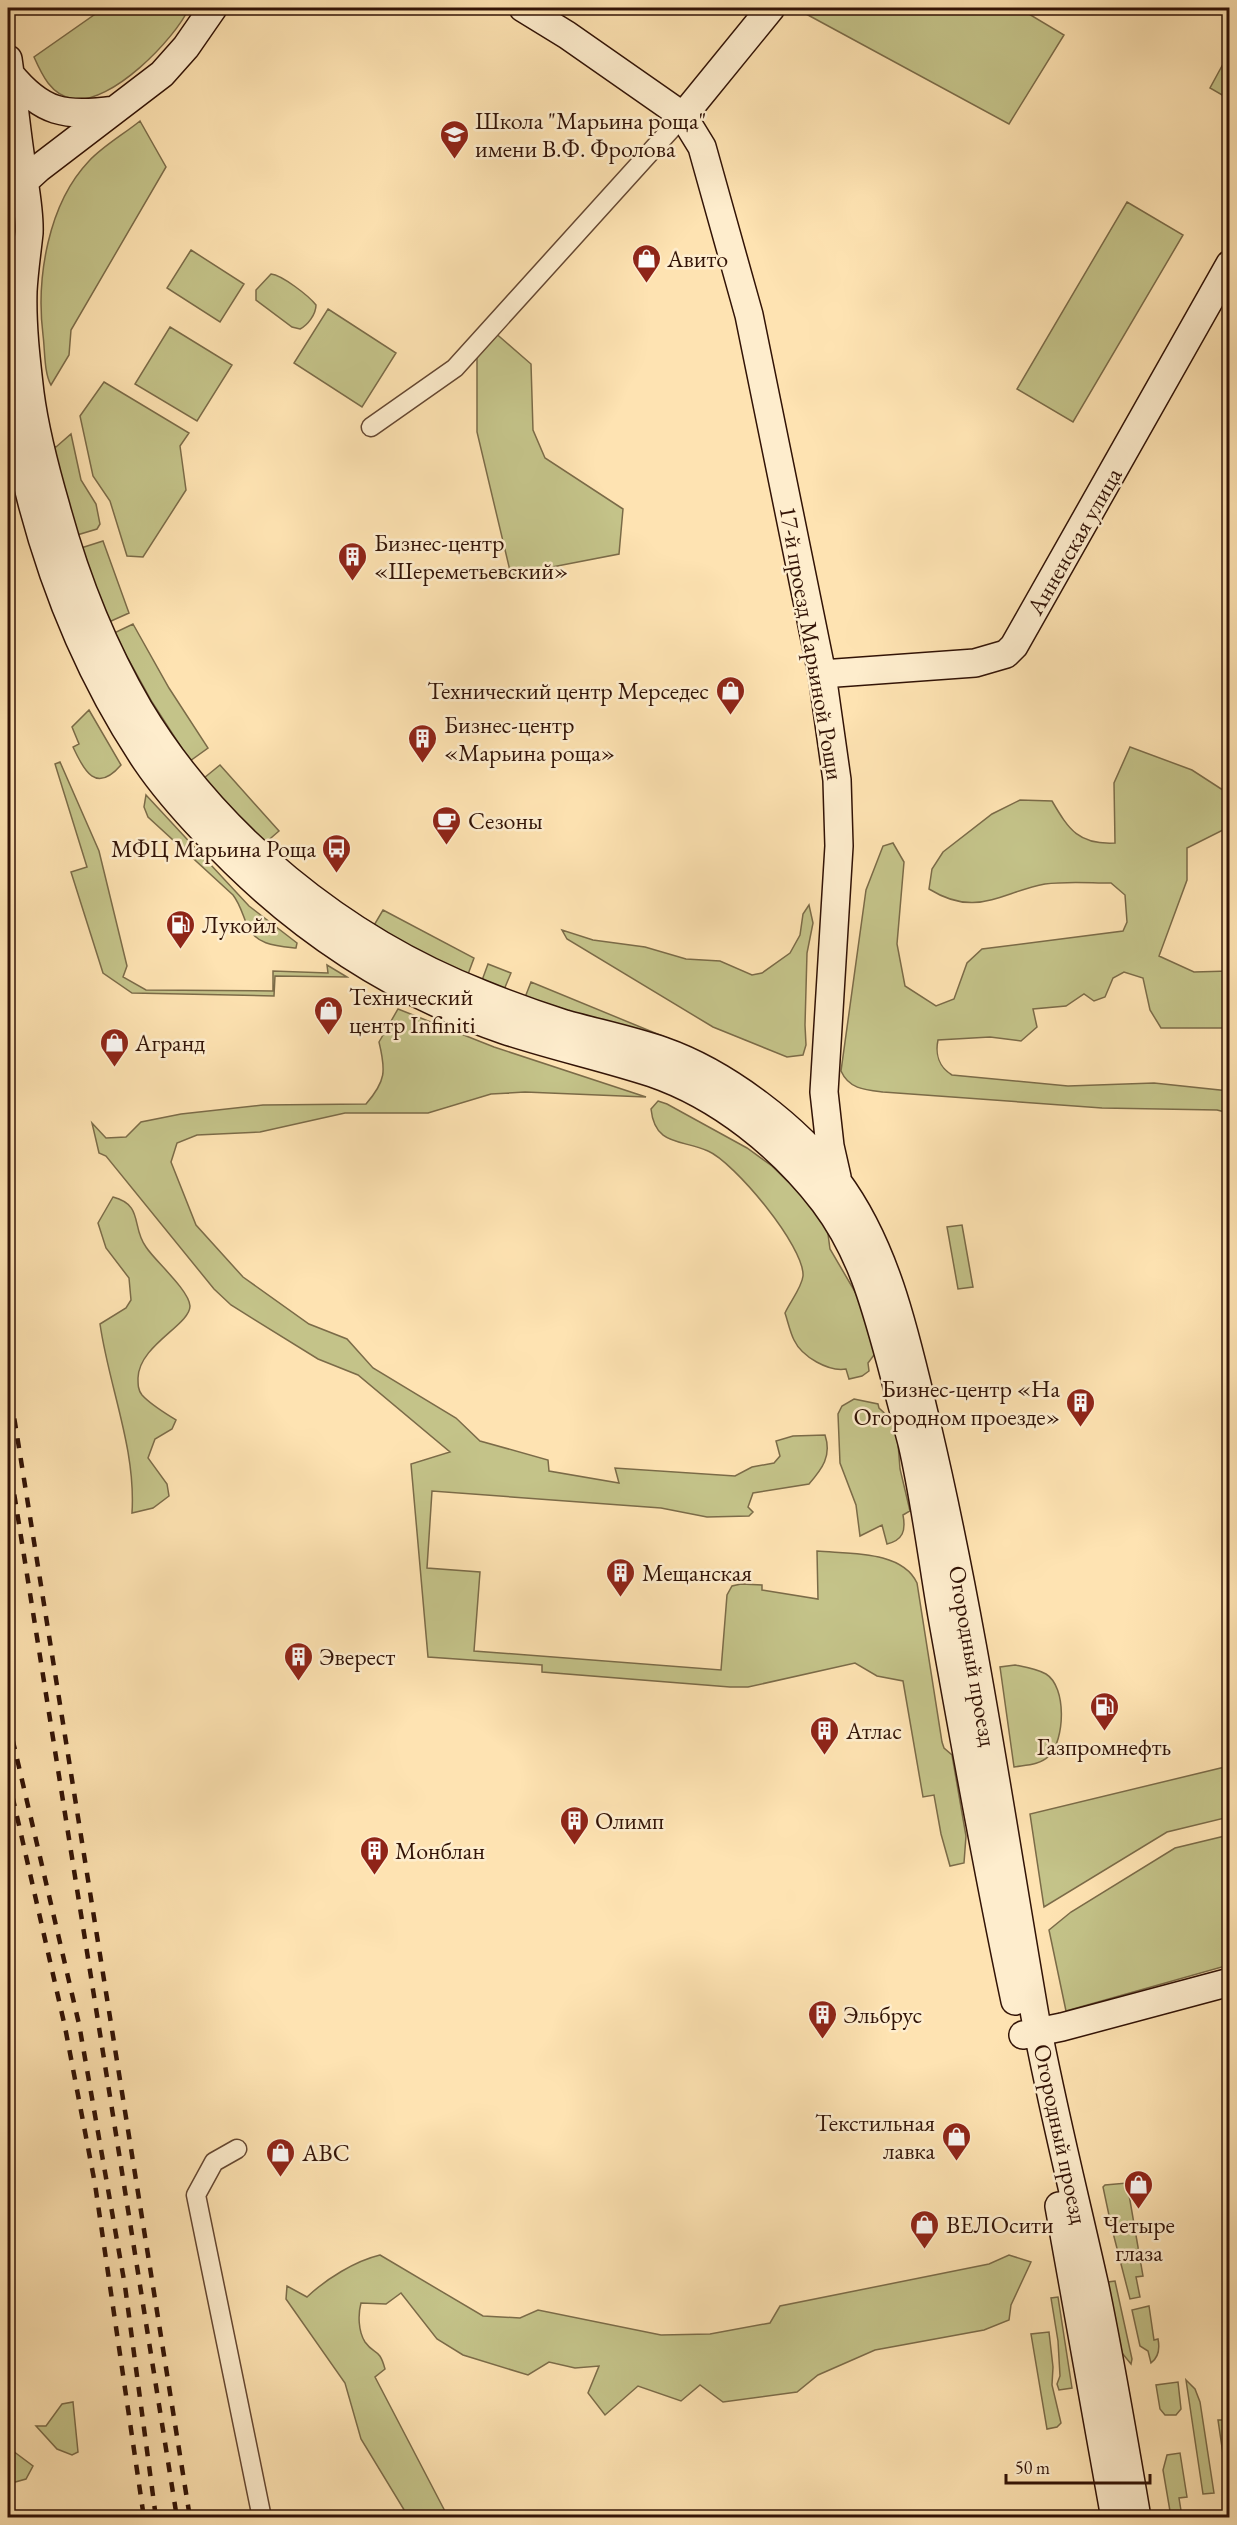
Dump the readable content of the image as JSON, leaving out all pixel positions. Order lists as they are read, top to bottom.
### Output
{
  "streets": {
    "main road": ["Анненская улица", "17-й проезд Марьиной Рощи", "Огородный проезд"]
  },
  "crossings": [
    ["Анненская улица", "17-й проезд Марьиной Рощи"],
    ["17-й проезд Марьиной Рощи", "Огородный проезд"]
  ],
  "places": {
    "school or university": ["Школа \"Марьина роща\" имени В.Ф. Фролова"],
    "shop": [
      "Авито",
      "Технический центр Мерседес",
      "Технический центр Infiniti",
      "Агранд",
      "Текстильная лавка",
      "ABC",
      "Четыре глаза",
      "ВЕЛОсити"
    ],
    "building": [
      "Бизнес-центр «Шереметьевский»",
      "Бизнес-центр «Марьина роща»",
      "Бизнес-центр «На Огородном проезде»",
      "Мещанская",
      "Эверест",
      "Атлас",
      "Олимп",
      "Монблан",
      "Эльбрус"
    ],
    "cafe": ["Сезоны"],
    "bus stop": ["МФЦ Марьина Роща"],
    "fuel station": ["Лукойл", "Газпромнефть"]
  },
  "scale_bar": "50 m"
}
